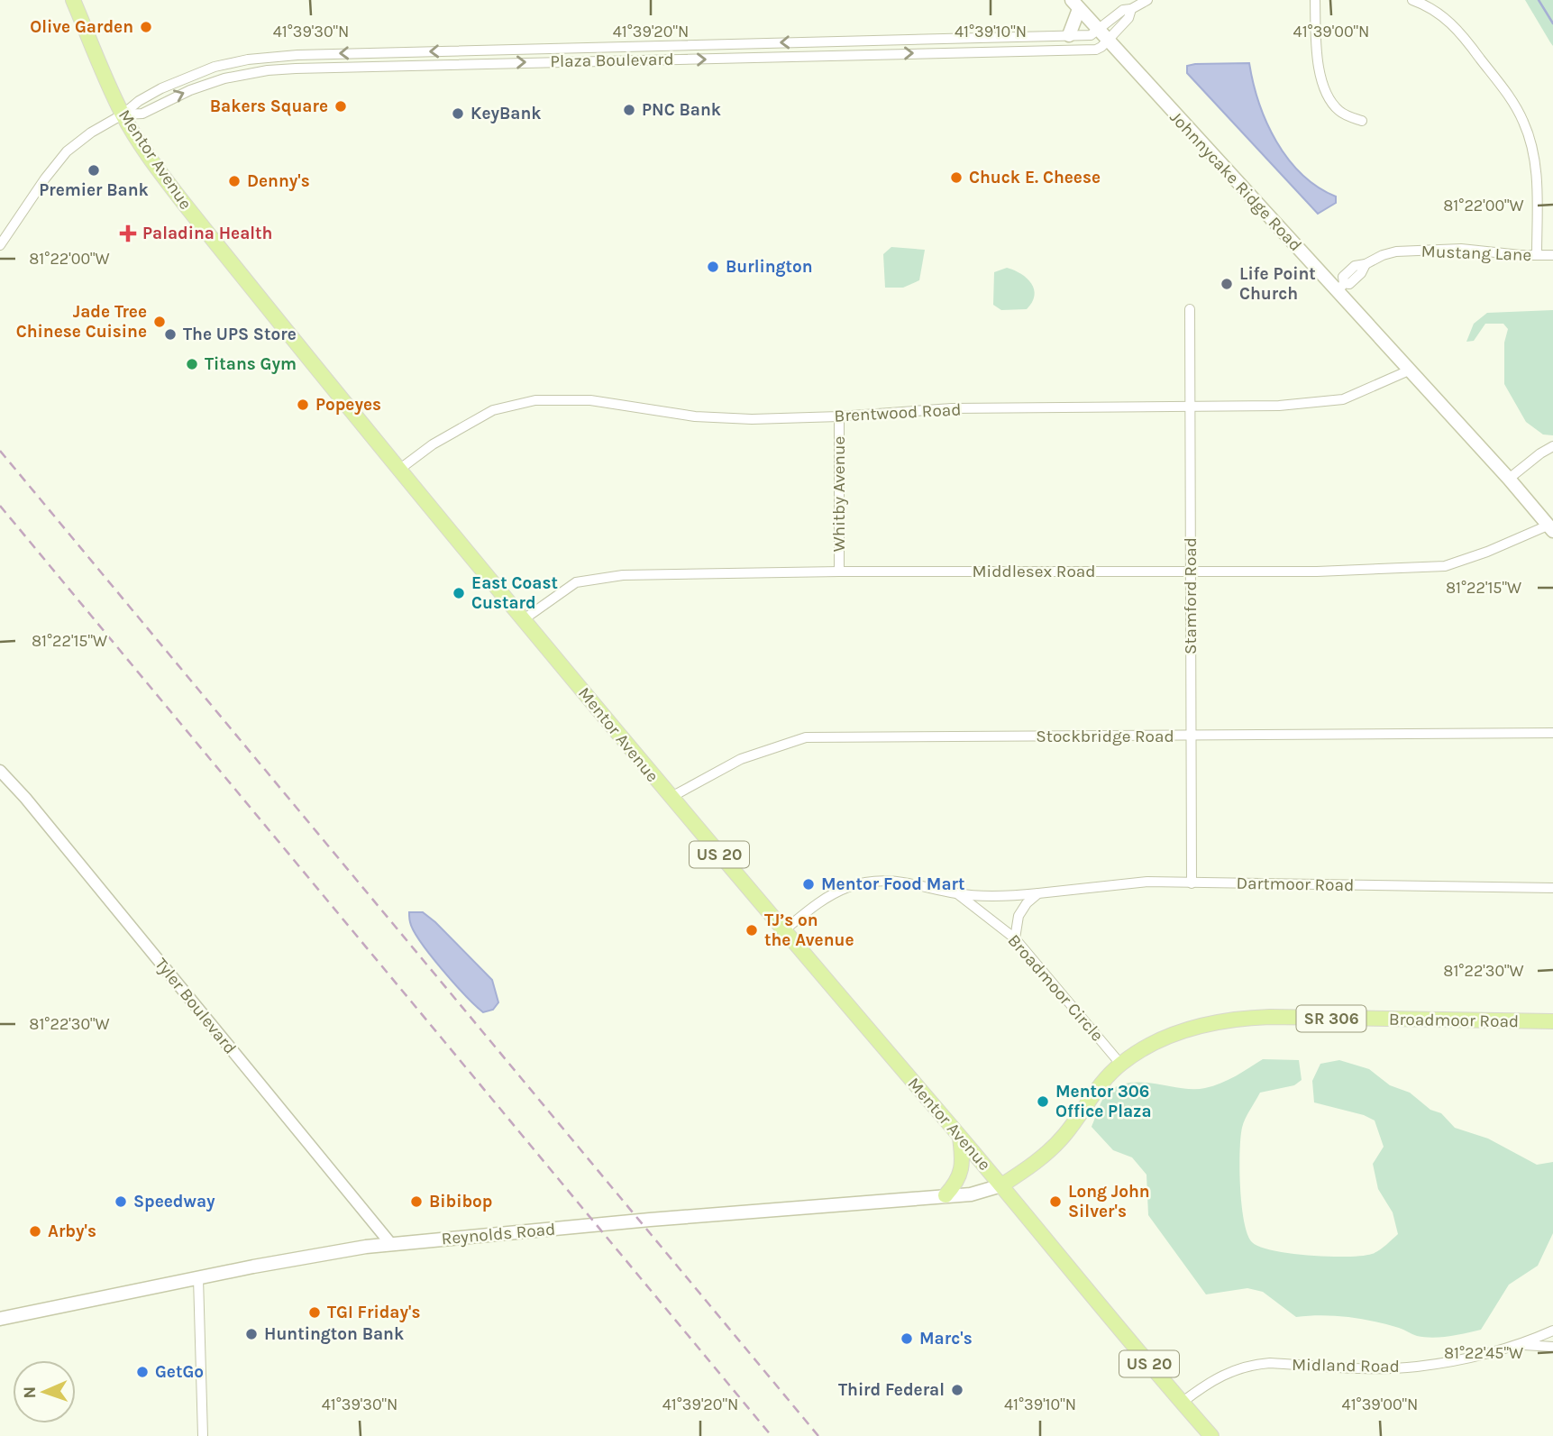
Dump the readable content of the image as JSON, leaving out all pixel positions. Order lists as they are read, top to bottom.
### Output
{
  "streets": {
    "main road": [
      "Mentor Avenue",
      "Johnnycake Ridge Road",
      "US 20",
      "SR 306",
      "Broadmoor Road",
      "Reynolds Road"
    ],
    "street": [
      "Plaza Boulevard",
      "Mustang Lane",
      "Brentwood Road",
      "Whitby Avenue",
      "Middlesex Road",
      "Stamford Road",
      "Stockbridge Road",
      "Dartmoor Road",
      "Broadmoor Circle",
      "Tyler Boulevard",
      "Midland Road"
    ]
  },
  "crossings": [
    ["Plaza Boulevard", "Mentor Avenue"],
    ["Plaza Boulevard", "Johnnycake Ridge Road"],
    ["Mentor Avenue", "Brentwood Road"],
    ["Mentor Avenue", "Middlesex Road"],
    ["Mentor Avenue", "Stockbridge Road"],
    ["Mentor Avenue", "Dartmoor Road"],
    ["Mentor Avenue", "Broadmoor Road"],
    ["Mentor Avenue", "Reynolds Road"],
    ["Mentor Avenue", "Midland Road"],
    ["Johnnycake Ridge Road", "Mustang Lane"],
    ["Johnnycake Ridge Road", "Brentwood Road"],
    ["Johnnycake Ridge Road", "Middlesex Road"],
    ["Brentwood Road", "Whitby Avenue"],
    ["Brentwood Road", "Stamford Road"],
    ["Whitby Avenue", "Middlesex Road"],
    ["Middlesex Road", "Stamford Road"],
    ["Stamford Road", "Stockbridge Road"],
    ["Stamford Road", "Dartmoor Road"],
    ["Dartmoor Road", "Broadmoor Circle"],
    ["Broadmoor Circle", "Broadmoor Road"],
    ["Tyler Boulevard", "Reynolds Road"],
    ["Broadmoor Road", "Reynolds Road"]
  ],
  "places": {
    "other": [
      "Olive Garden",
      "Bakers Square",
      "PNC Bank",
      "KeyBank",
      "Premier Bank",
      "Chuck E. Cheese",
      "Denny's",
      "Burlington",
      "Life Point Church",
      "Jade Tree Chinese Cuisine",
      "The UPS Store",
      "Titans Gym",
      "Popeyes",
      "East Coast Custard",
      "Mentor Food Mart",
      "TJ’s on the Avenue",
      "Mentor 306 Office Plaza",
      "Speedway",
      "Bibibop",
      "Long John Silver's",
      "Arby's",
      "TGI Friday's",
      "Huntington Bank",
      "Marc's",
      "GetGo",
      "Third Federal"
    ],
    "health": ["Paladina Health"]
  },
  "north": "left",
  "coordinates": [
    "41°39'30\"N",
    "41°39'20\"N",
    "41°39'10\"N",
    "41°39'00\"N",
    "81°22'00\"W",
    "81°22'15\"W",
    "81°22'30\"W",
    "81°22'45\"W"
  ]
}
